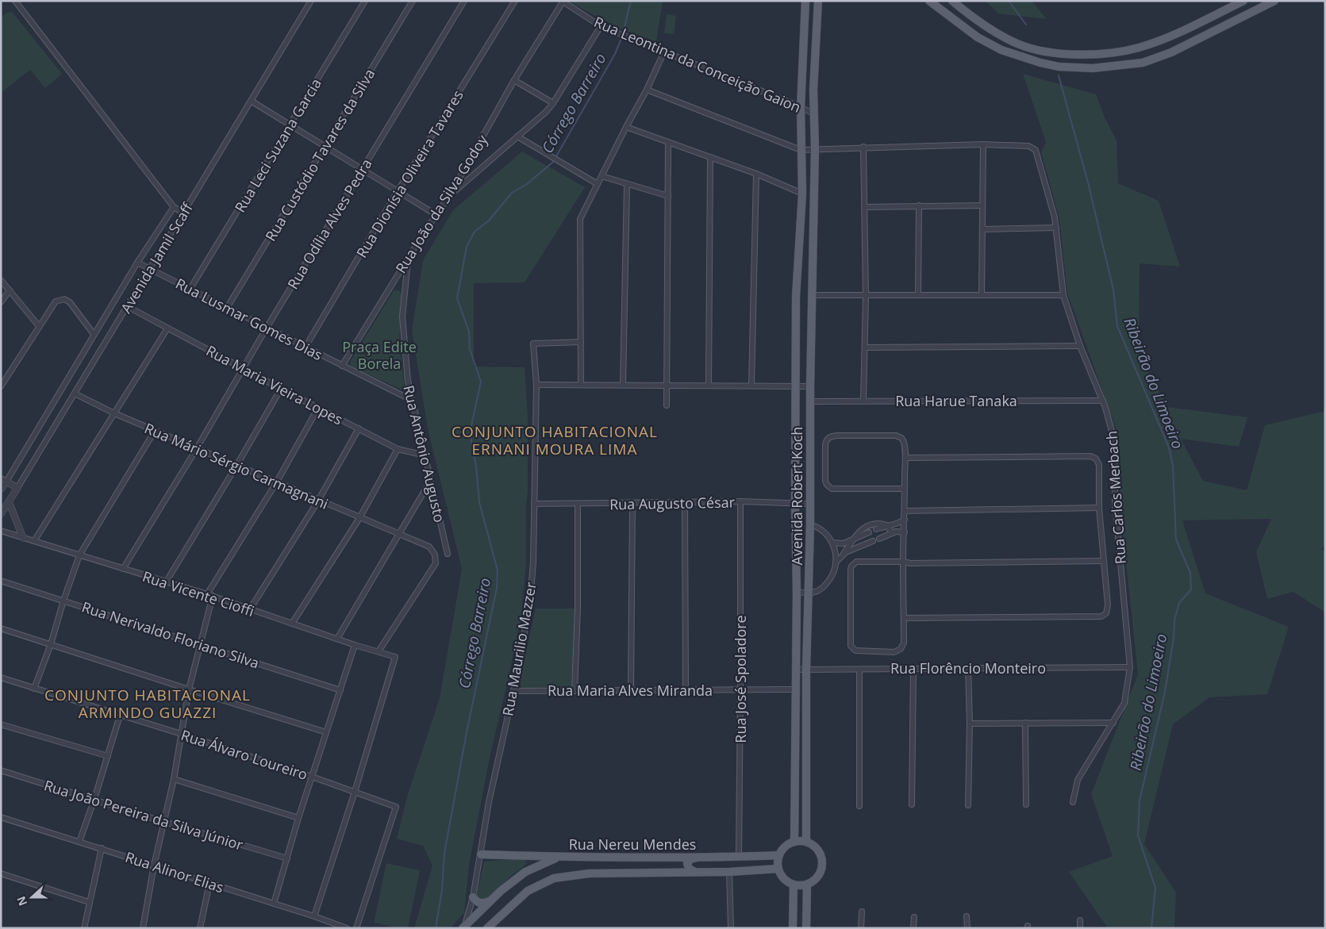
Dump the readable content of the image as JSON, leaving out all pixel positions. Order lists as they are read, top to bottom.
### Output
{
  "streets": {
    "main road": ["Avenida Robert Koch", "Rua Nereu Mendes"],
    "street": [
      "Rua Leontina da Conceição Gaion",
      "Rua Leci Suzana Garcia",
      "Rua Custódio Tavares da Silva",
      "Rua Dionísia Oliveira Tavares",
      "Rua João da Silva Godoy",
      "Rua Odília Alves Pedra",
      "Avenida Jamil Scaff",
      "Rua Lusmar Gomes Dias",
      "Rua Maria Vieira Lopes",
      "Rua Harue Tanaka",
      "Rua Antônio Augusto",
      "Rua Mário Sérgio Carmagnani",
      "Rua Carlos Merbach",
      "Rua Augusto César",
      "Rua Vicente Cioffi",
      "Rua Nerivaldo Floriano Silva",
      "Rua Maurilio Mazzer",
      "Rua Florêncio Monteiro",
      "Rua José Spoladore",
      "Rua Maria Alves Miranda",
      "Rua Álvaro Loureiro",
      "Rua João Pereira da Silva Júnior",
      "Rua Alinor Elias"
    ]
  },
  "crossings": [
    ["Rua Leontina da Conceição Gaion", "Rua João da Silva Godoy"],
    ["Rua Leontina da Conceição Gaion", "Avenida Robert Koch"],
    ["Rua Leci Suzana Garcia", "Rua Lusmar Gomes Dias"],
    ["Rua Custódio Tavares da Silva", "Rua Lusmar Gomes Dias"],
    ["Rua Dionísia Oliveira Tavares", "Rua Lusmar Gomes Dias"],
    ["Rua João da Silva Godoy", "Rua Lusmar Gomes Dias"],
    ["Rua João da Silva Godoy", "Rua Antônio Augusto"],
    ["Rua Odília Alves Pedra", "Rua Lusmar Gomes Dias"],
    ["Rua Odília Alves Pedra", "Rua Maria Vieira Lopes"],
    ["Rua Odília Alves Pedra", "Rua Mário Sérgio Carmagnani"],
    ["Rua Odília Alves Pedra", "Rua Vicente Cioffi"],
    ["Avenida Jamil Scaff", "Rua Lusmar Gomes Dias"],
    ["Avenida Jamil Scaff", "Rua Maria Vieira Lopes"],
    ["Avenida Jamil Scaff", "Rua Mário Sérgio Carmagnani"],
    ["Rua Lusmar Gomes Dias", "Rua Antônio Augusto"],
    ["Rua Maria Vieira Lopes", "Rua Antônio Augusto"],
    ["Rua Harue Tanaka", "Avenida Robert Koch"],
    ["Rua Harue Tanaka", "Rua Carlos Merbach"],
    ["Rua Mário Sérgio Carmagnani", "Rua Vicente Cioffi"],
    ["Avenida Robert Koch", "Rua Carlos Merbach"],
    ["Avenida Robert Koch", "Rua Augusto César"],
    ["Avenida Robert Koch", "Rua Florêncio Monteiro"],
    ["Avenida Robert Koch", "Rua Maria Alves Miranda"],
    ["Avenida Robert Koch", "Rua Nereu Mendes"],
    ["Rua Carlos Merbach", "Rua Florêncio Monteiro"],
    ["Rua Augusto César", "Rua Maurilio Mazzer"],
    ["Rua Augusto César", "Rua José Spoladore"],
    ["Rua Vicente Cioffi", "Rua Álvaro Loureiro"],
    ["Rua Maurilio Mazzer", "Rua Maria Alves Miranda"],
    ["Rua Maurilio Mazzer", "Rua Nereu Mendes"],
    ["Rua José Spoladore", "Rua Maria Alves Miranda"],
    ["Rua José Spoladore", "Rua Nereu Mendes"]
  ],
  "districts": ["CONJUNTO HABITACIONAL ERNANI MOURA LIMA", "CONJUNTO HABITACIONAL ARMINDO GUAZZI"],
  "water": ["Córrego Barreiro", "Ribeirão do Limoeiro"],
  "parks": ["Praça Edite Borela"],
  "north": "left"
}
